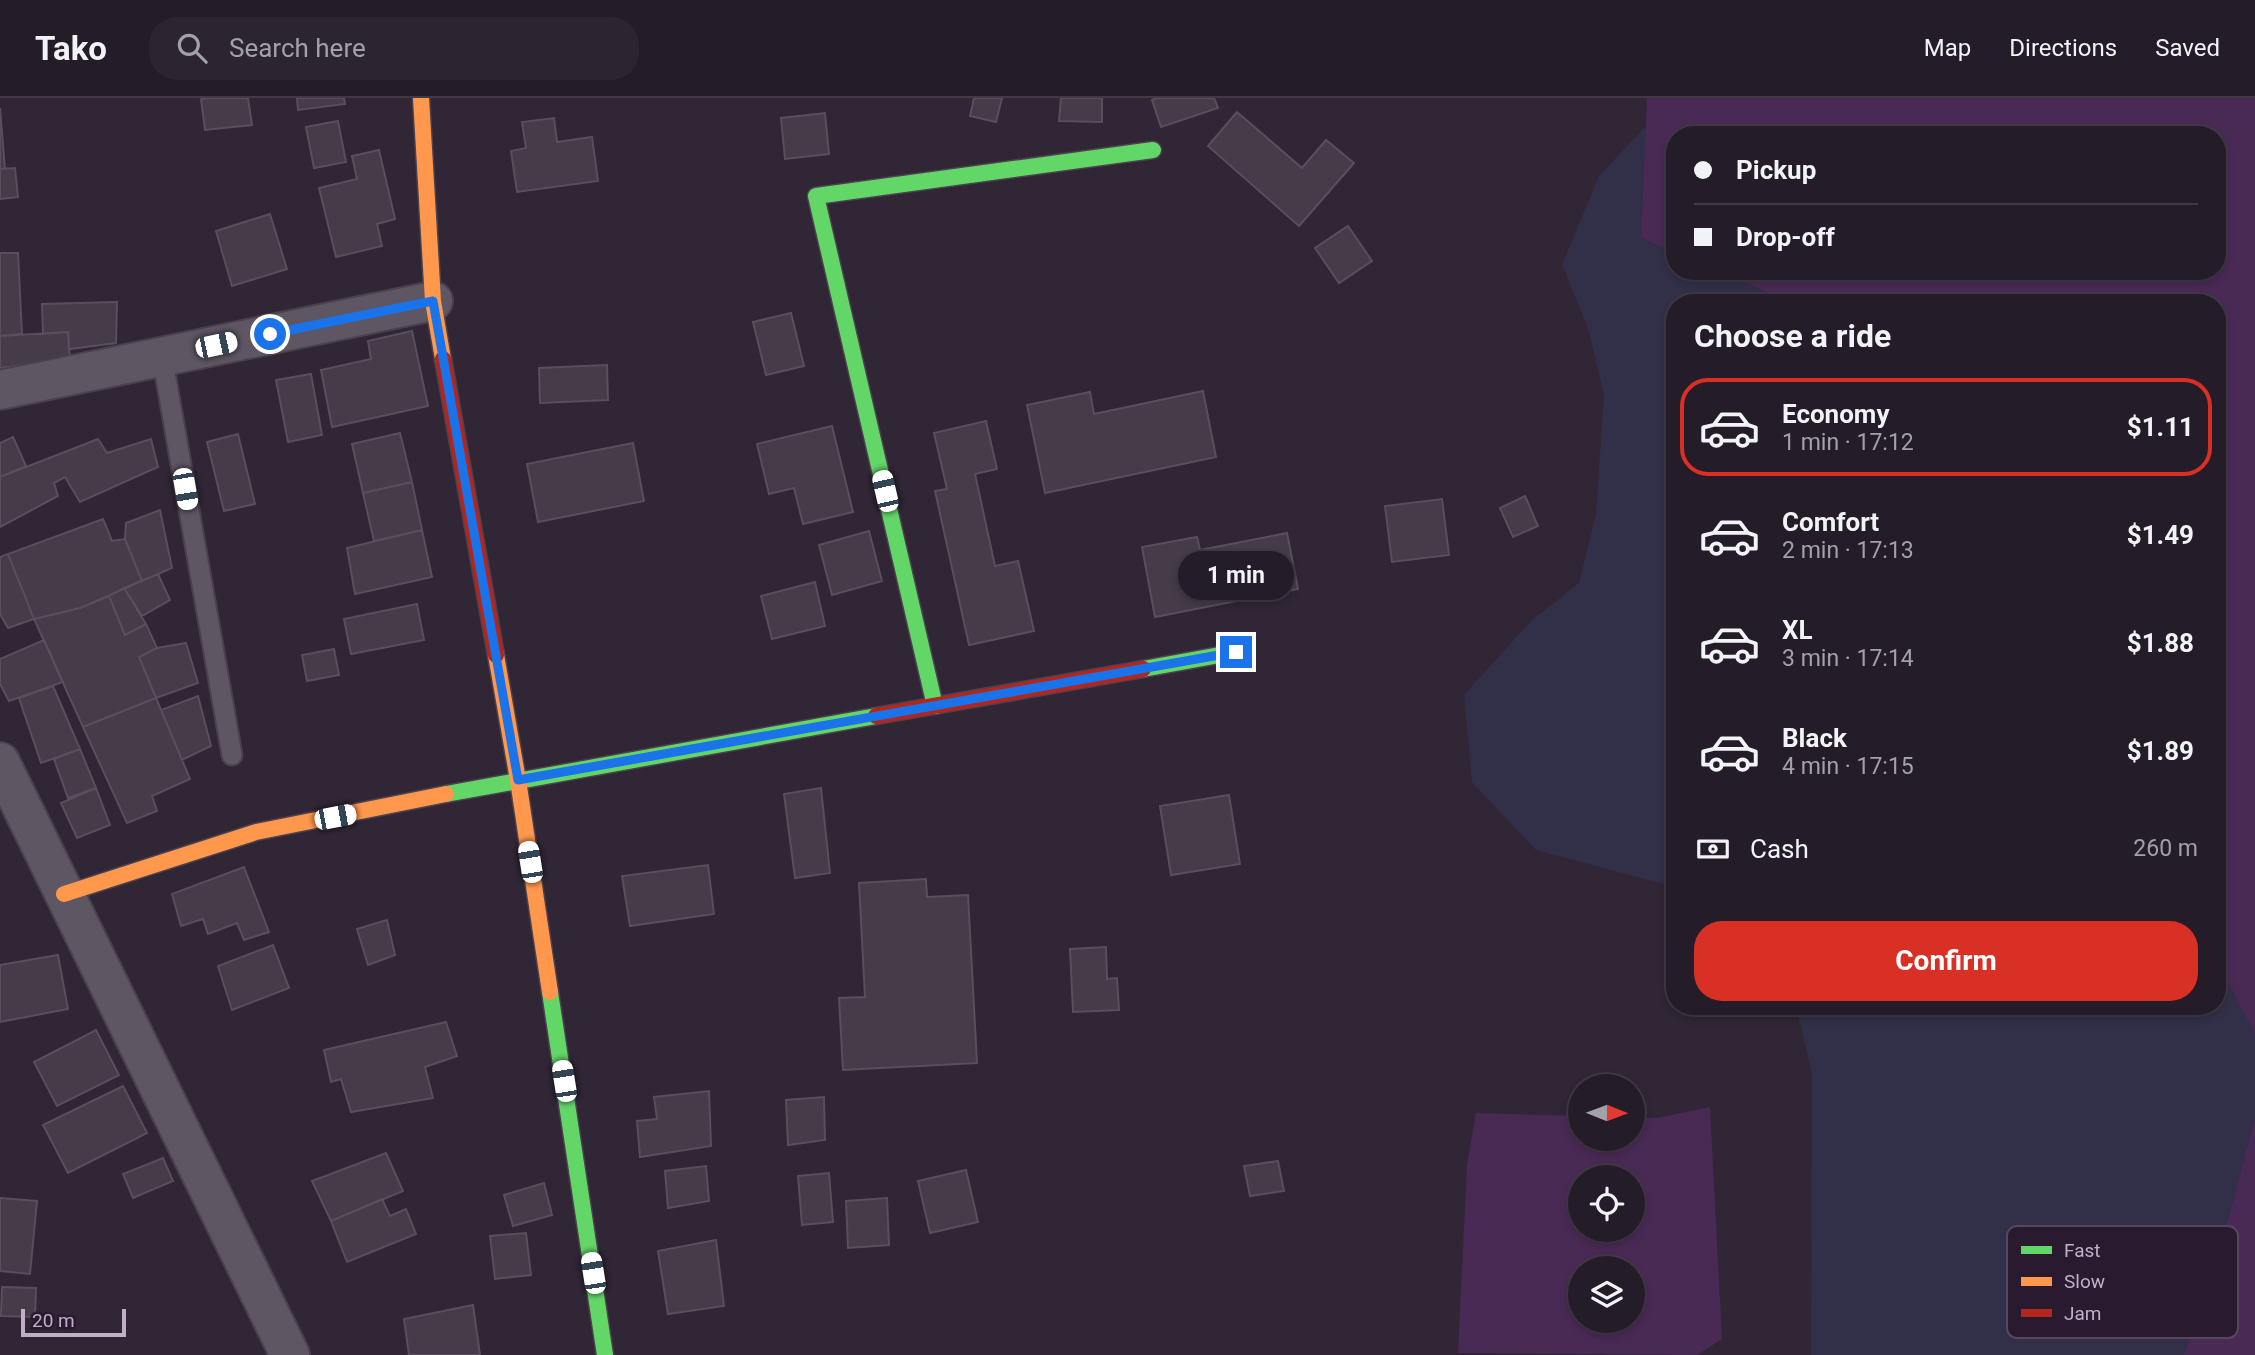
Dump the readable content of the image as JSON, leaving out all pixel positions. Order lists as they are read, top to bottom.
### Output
{
  "legend": ["Fast", "Slow", "Jam"],
  "scale_bar": "20 m",
  "north": "right",
  "page": {
    "header": "Tako",
    "search": "Search here",
    "nav": ["Map", "Directions", "Saved"],
    "banner": ["Pickup", "Drop-off"],
    "heading": "Choose a ride",
    "list": [
      {
        "name": "Economy",
        "note": "1 min · 17:12",
        "value": "$1.11"
      },
      {
        "name": "Comfort",
        "note": "2 min · 17:13",
        "value": "$1.49"
      },
      {
        "name": "XL",
        "note": "3 min · 17:14",
        "value": "$1.88"
      },
      {
        "name": "Black",
        "note": "4 min · 17:15",
        "value": "$1.89"
      }
    ],
    "bubble": "1 min",
    "pay": ["Cash", "260 m"],
    "buttons": "Confirm",
    "scale": "20 m"
  }
}
